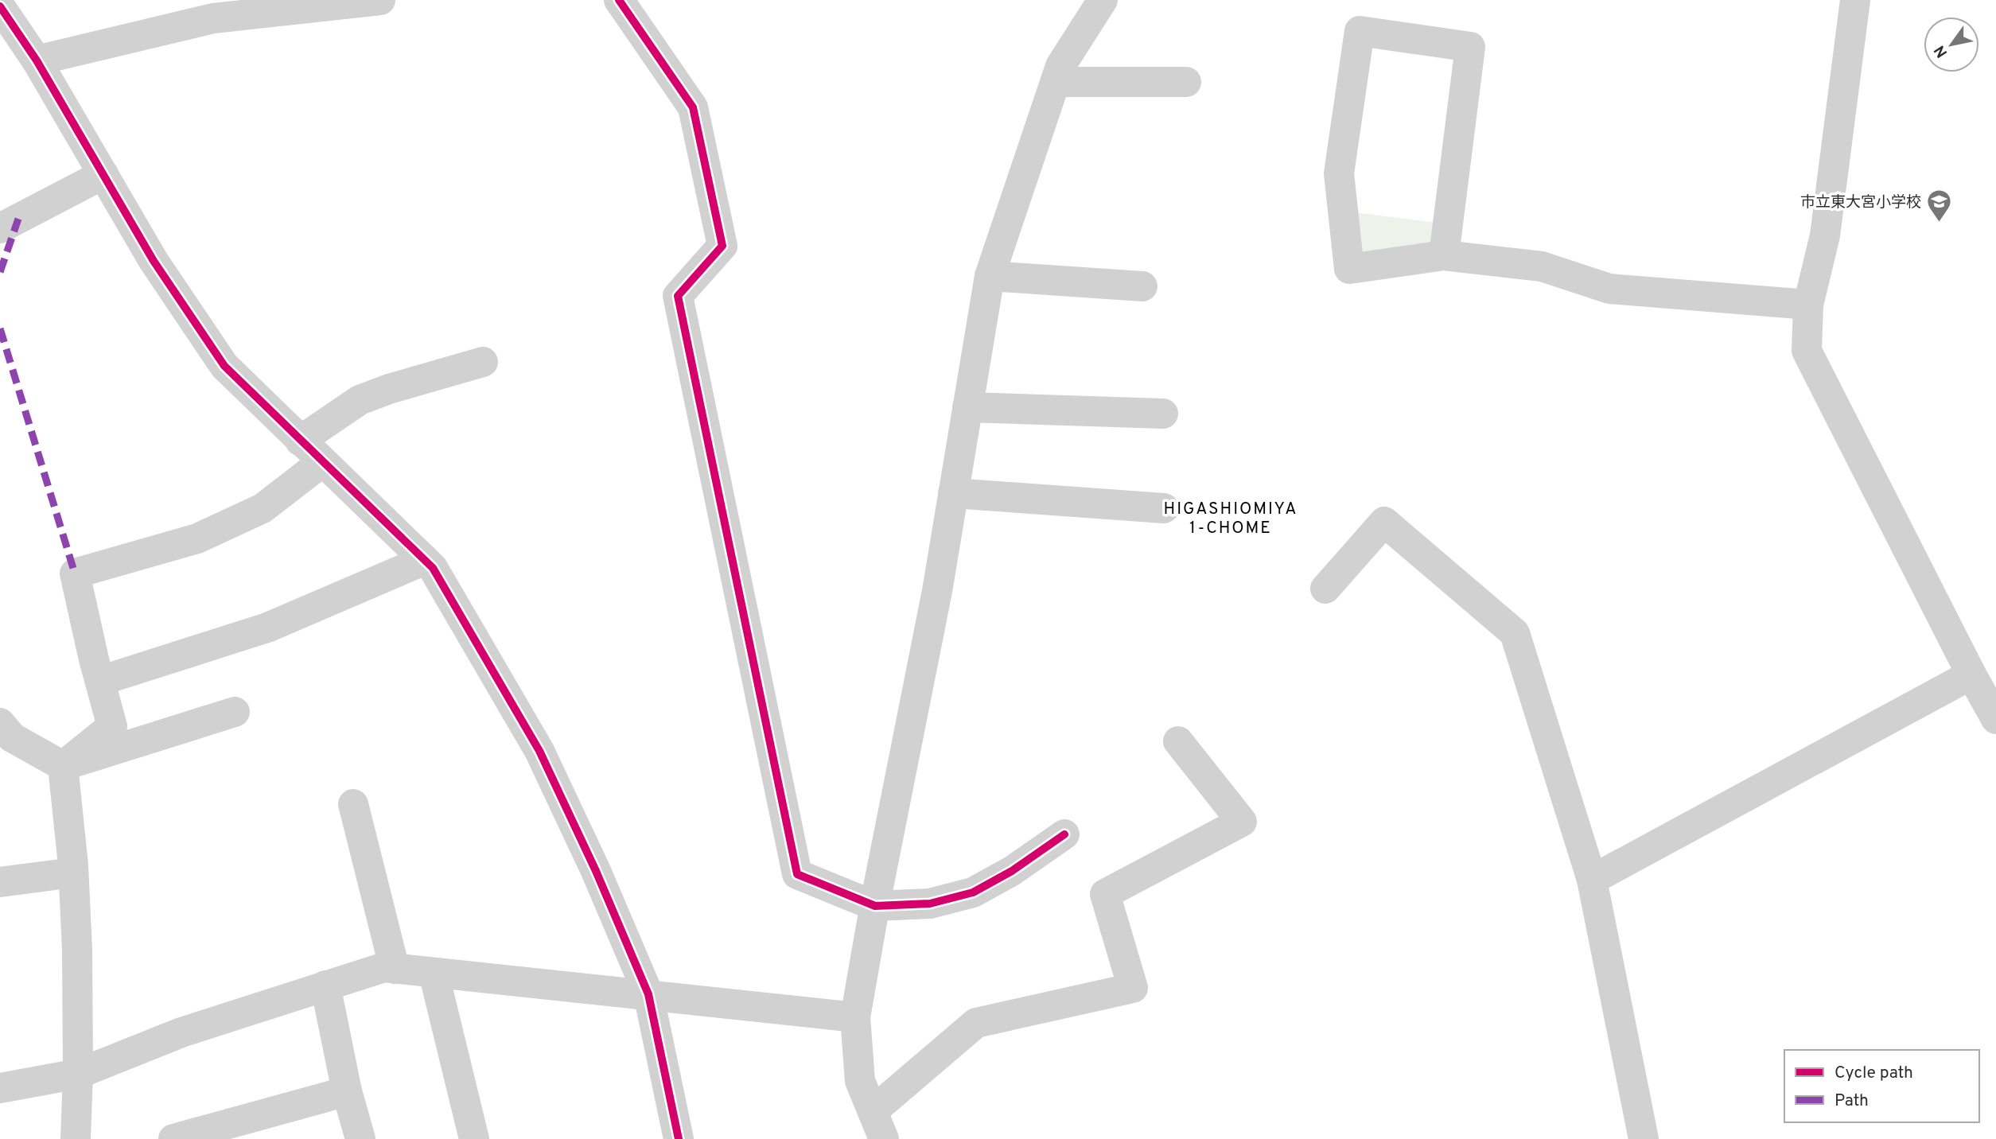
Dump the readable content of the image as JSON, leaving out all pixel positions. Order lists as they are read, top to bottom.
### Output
{
  "districts": ["HIGASHIOMIYA 1-CHOME"],
  "places": {
    "school or university": ["市立東大宮小学校"]
  },
  "legend": ["Cycle path", "Path"],
  "north": "bottom left"
}
